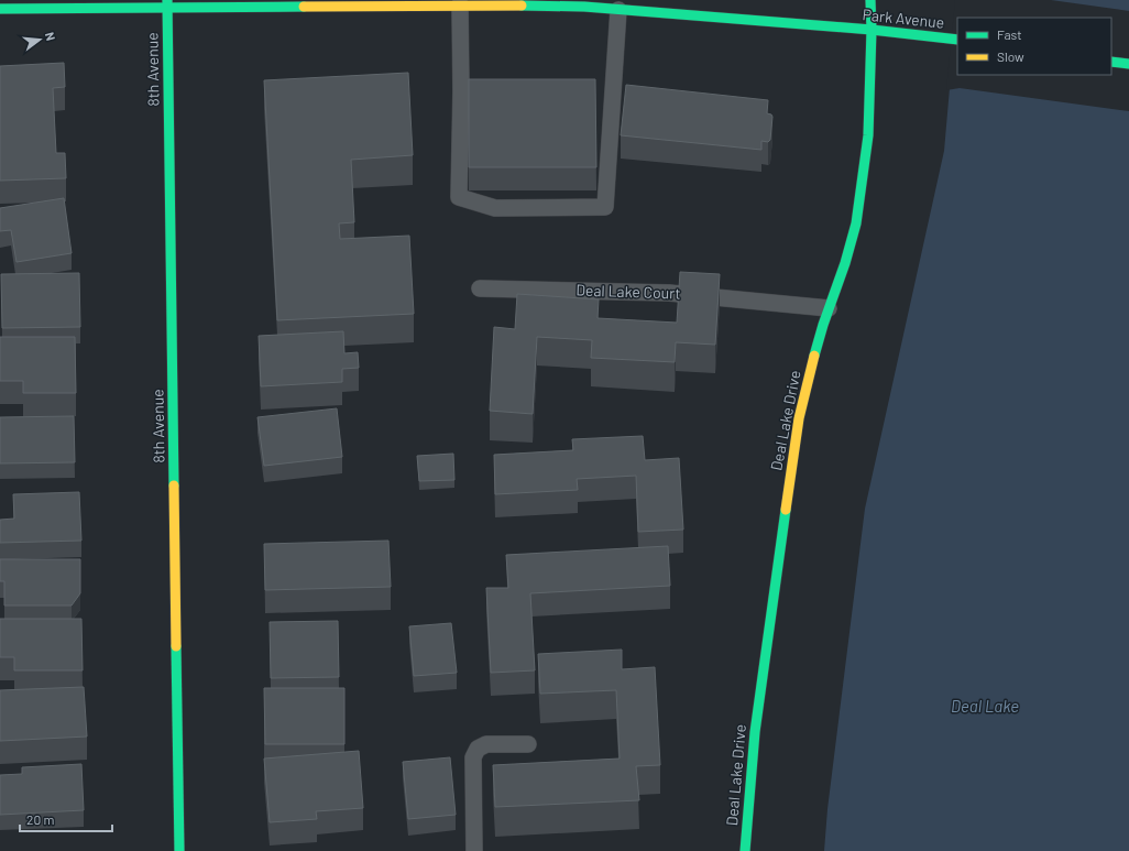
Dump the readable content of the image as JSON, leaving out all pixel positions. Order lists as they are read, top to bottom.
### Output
{
  "streets": {
    "street": ["Park Avenue", "8th Avenue", "Deal Lake Drive"],
    "lane": ["Deal Lake Court"]
  },
  "crossings": [
    ["Park Avenue", "8th Avenue"],
    ["Park Avenue", "Deal Lake Drive"],
    ["Deal Lake Court", "Deal Lake Drive"]
  ],
  "water": ["Deal Lake"],
  "legend": ["Fast", "Slow"],
  "scale_bar": "20 m",
  "north": "right"
}
